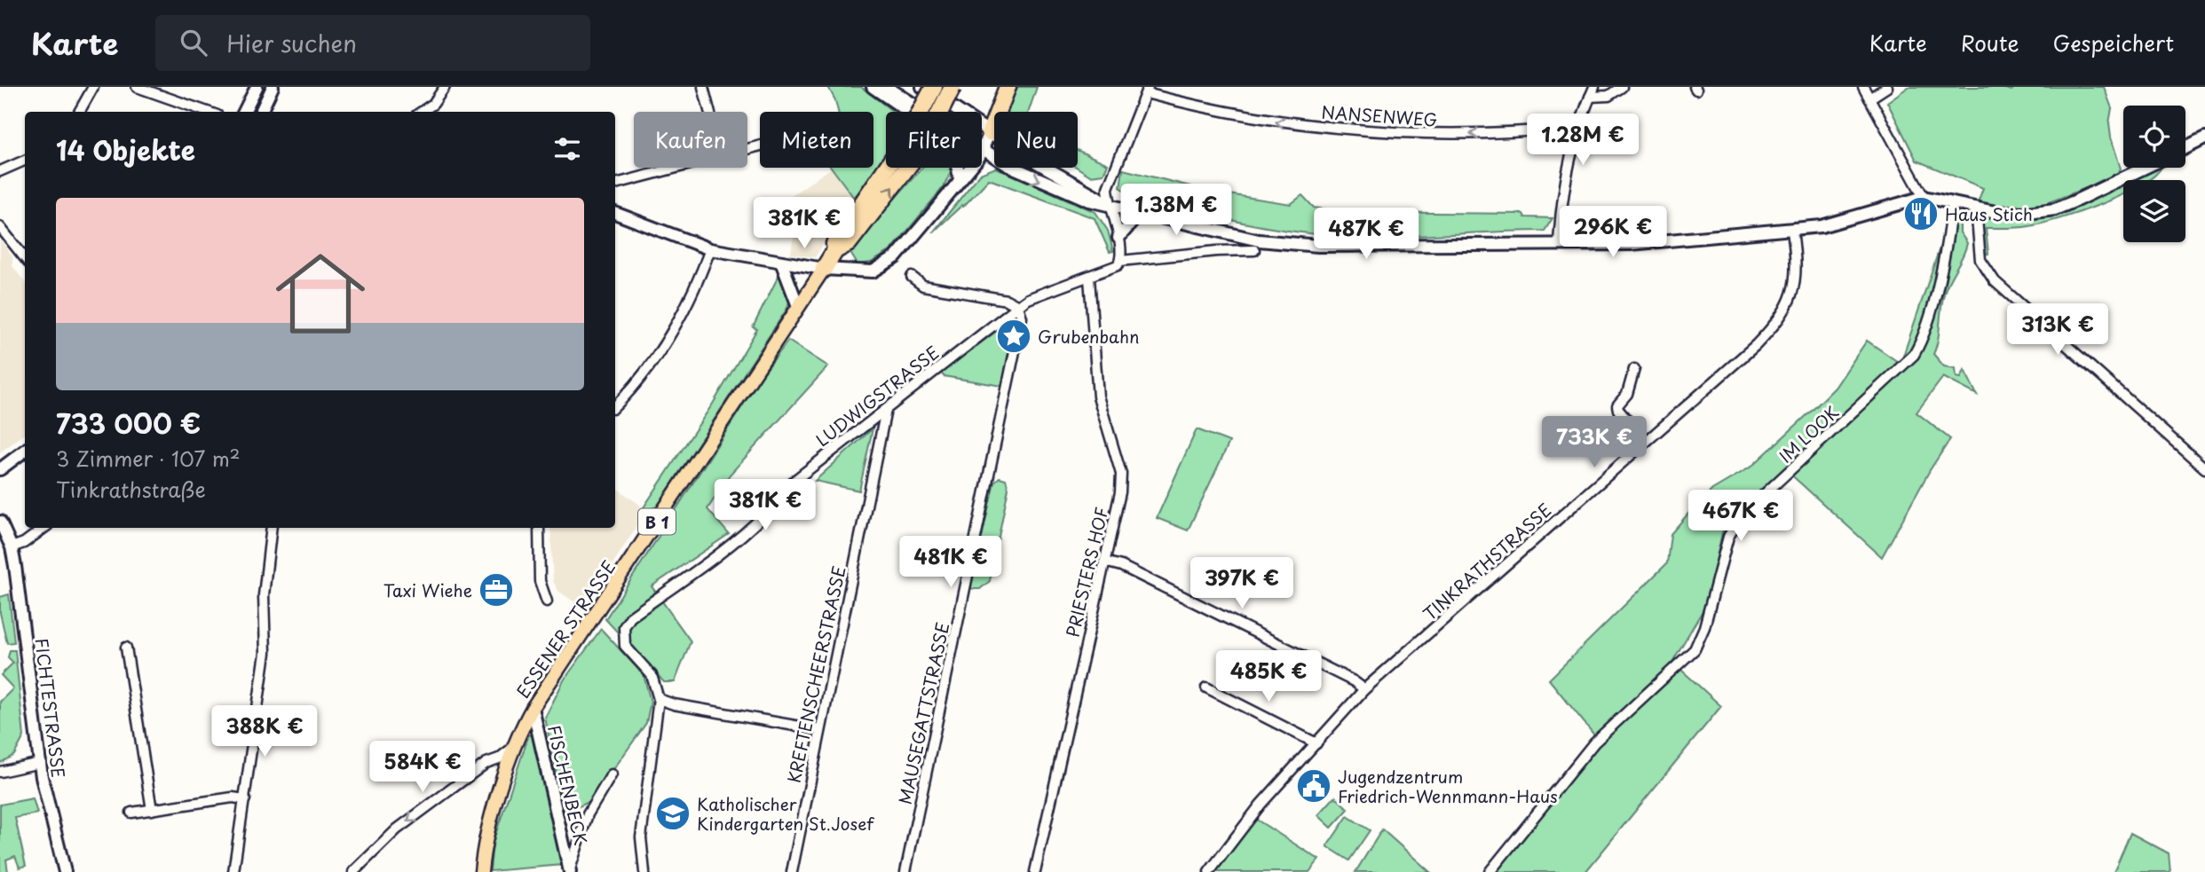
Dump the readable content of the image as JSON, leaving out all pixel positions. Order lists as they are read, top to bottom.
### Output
{
  "streets": {
    "highway": ["B 1"],
    "main road": ["ESSENER STRASSE", "FICHTESTRASSE", "FISCHENBECK"],
    "street": [
      "NANSENWEG",
      "LUDWIGSTRASSE",
      "IM LOOK",
      "TINKRATHSTRASSE",
      "PRIESTERS HOF",
      "KREFTENSCHEERSTRASSE",
      "MAUSEGATTSTRASSE"
    ]
  },
  "crossings": [
    ["LUDWIGSTRASSE", "PRIESTERS HOF"],
    ["LUDWIGSTRASSE", "KREFTENSCHEERSTRASSE"],
    ["LUDWIGSTRASSE", "MAUSEGATTSTRASSE"],
    ["B 1", "ESSENER STRASSE"],
    ["ESSENER STRASSE", "FISCHENBECK"]
  ],
  "one_way": ["NANSENWEG"],
  "places": {
    "restaurant": ["Haus Stich"],
    "place": ["Grubenbahn"],
    "office": ["Taxi Wiehe"],
    "public building": ["Jugendzentrum Friedrich-Wennmann-Haus"],
    "school or university": ["Katholischer Kindergarten St.Josef"]
  },
  "page": {
    "header": "Karte",
    "search": "Hier suchen",
    "nav": ["Karte", "Route", "Gespeichert"],
    "chip": [
      "Kaufen",
      "Mieten",
      "Filter",
      "Neu"
    ],
    "heading": "14 Objekte",
    "price": [
      "1.28M €",
      "1.38M €",
      "381K €",
      "296K €",
      "487K €",
      "313K €",
      "733K €",
      "381K €",
      "467K €",
      "481K €",
      "397K €",
      "485K €",
      "388K €",
      "584K €"
    ],
    "list": [
      {
        "name": "733 000 €",
        "note": "3 Zimmer · 107 m² · Tinkrathstraße"
      }
    ]
  }
}
